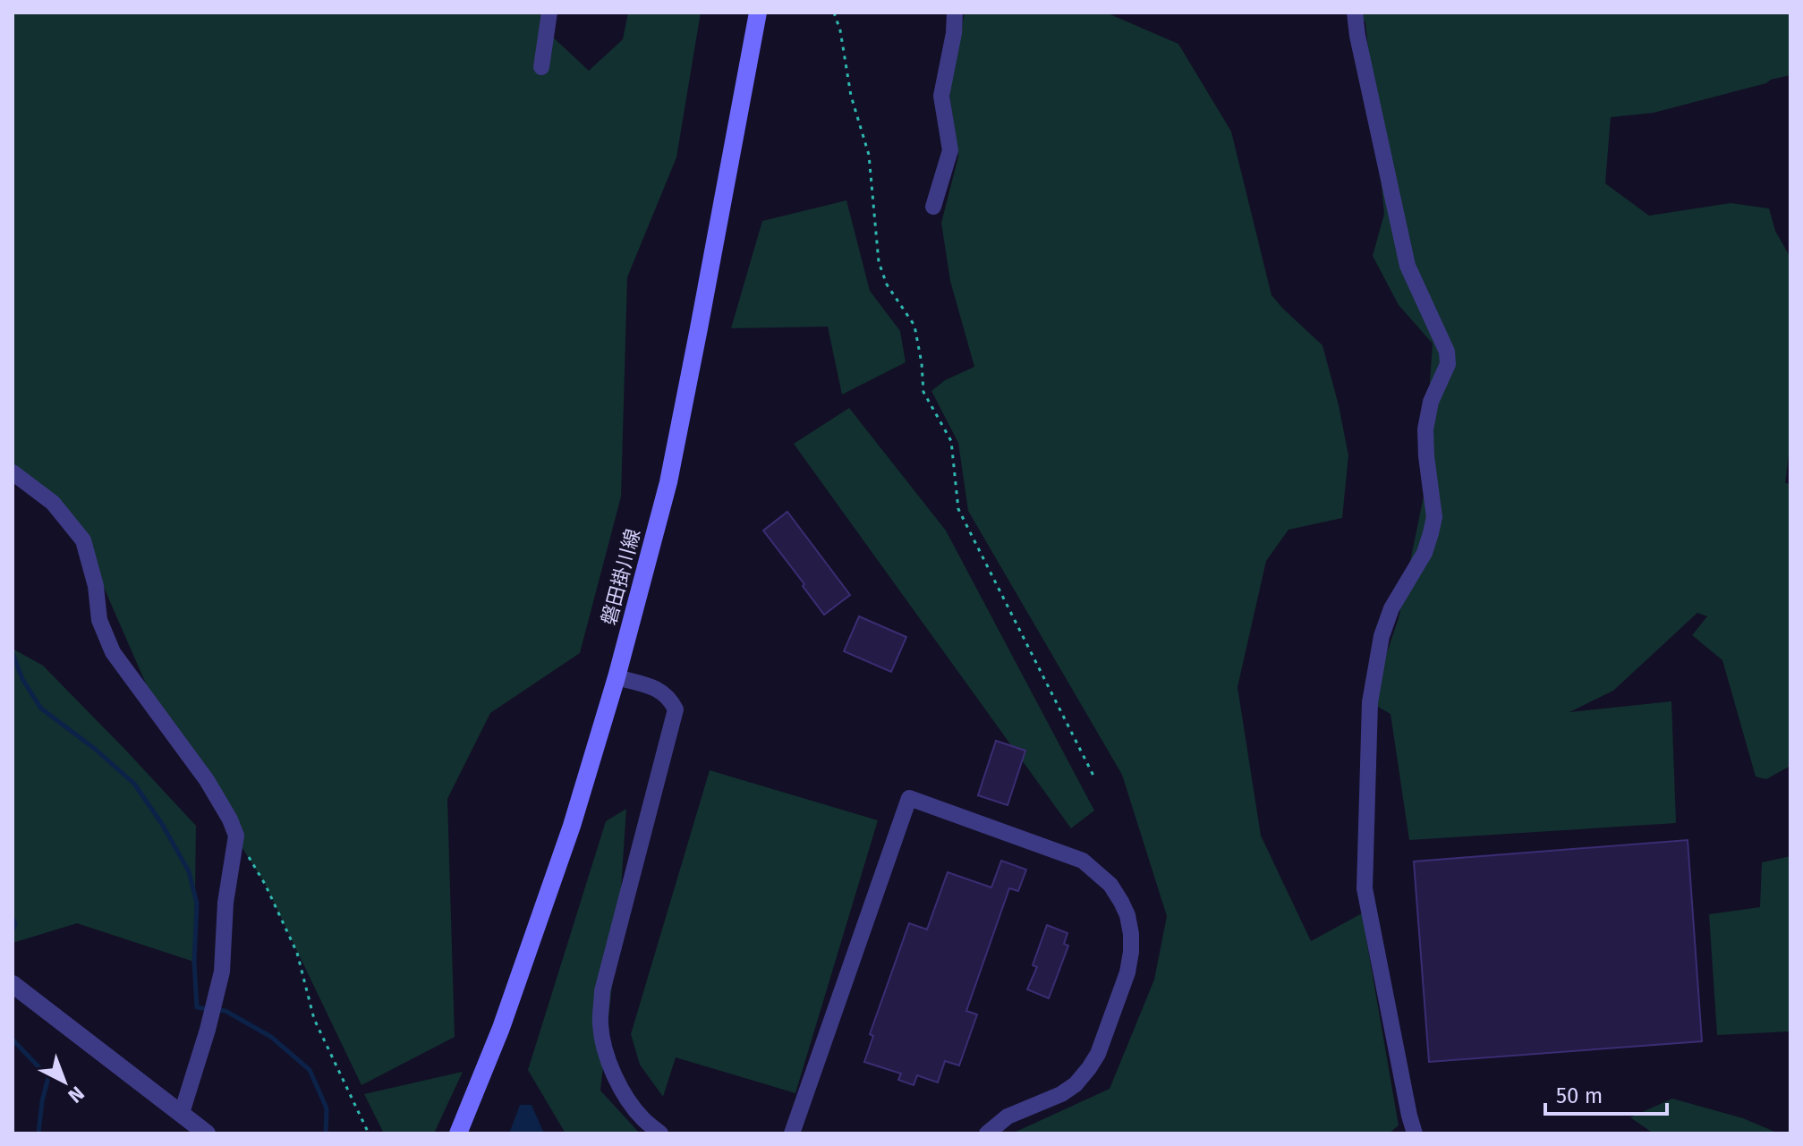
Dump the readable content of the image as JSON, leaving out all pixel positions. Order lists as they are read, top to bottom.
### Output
{
  "streets": {
    "main road": ["磐田掛川線"]
  },
  "scale_bar": "50 m",
  "north": "bottom right"
}
